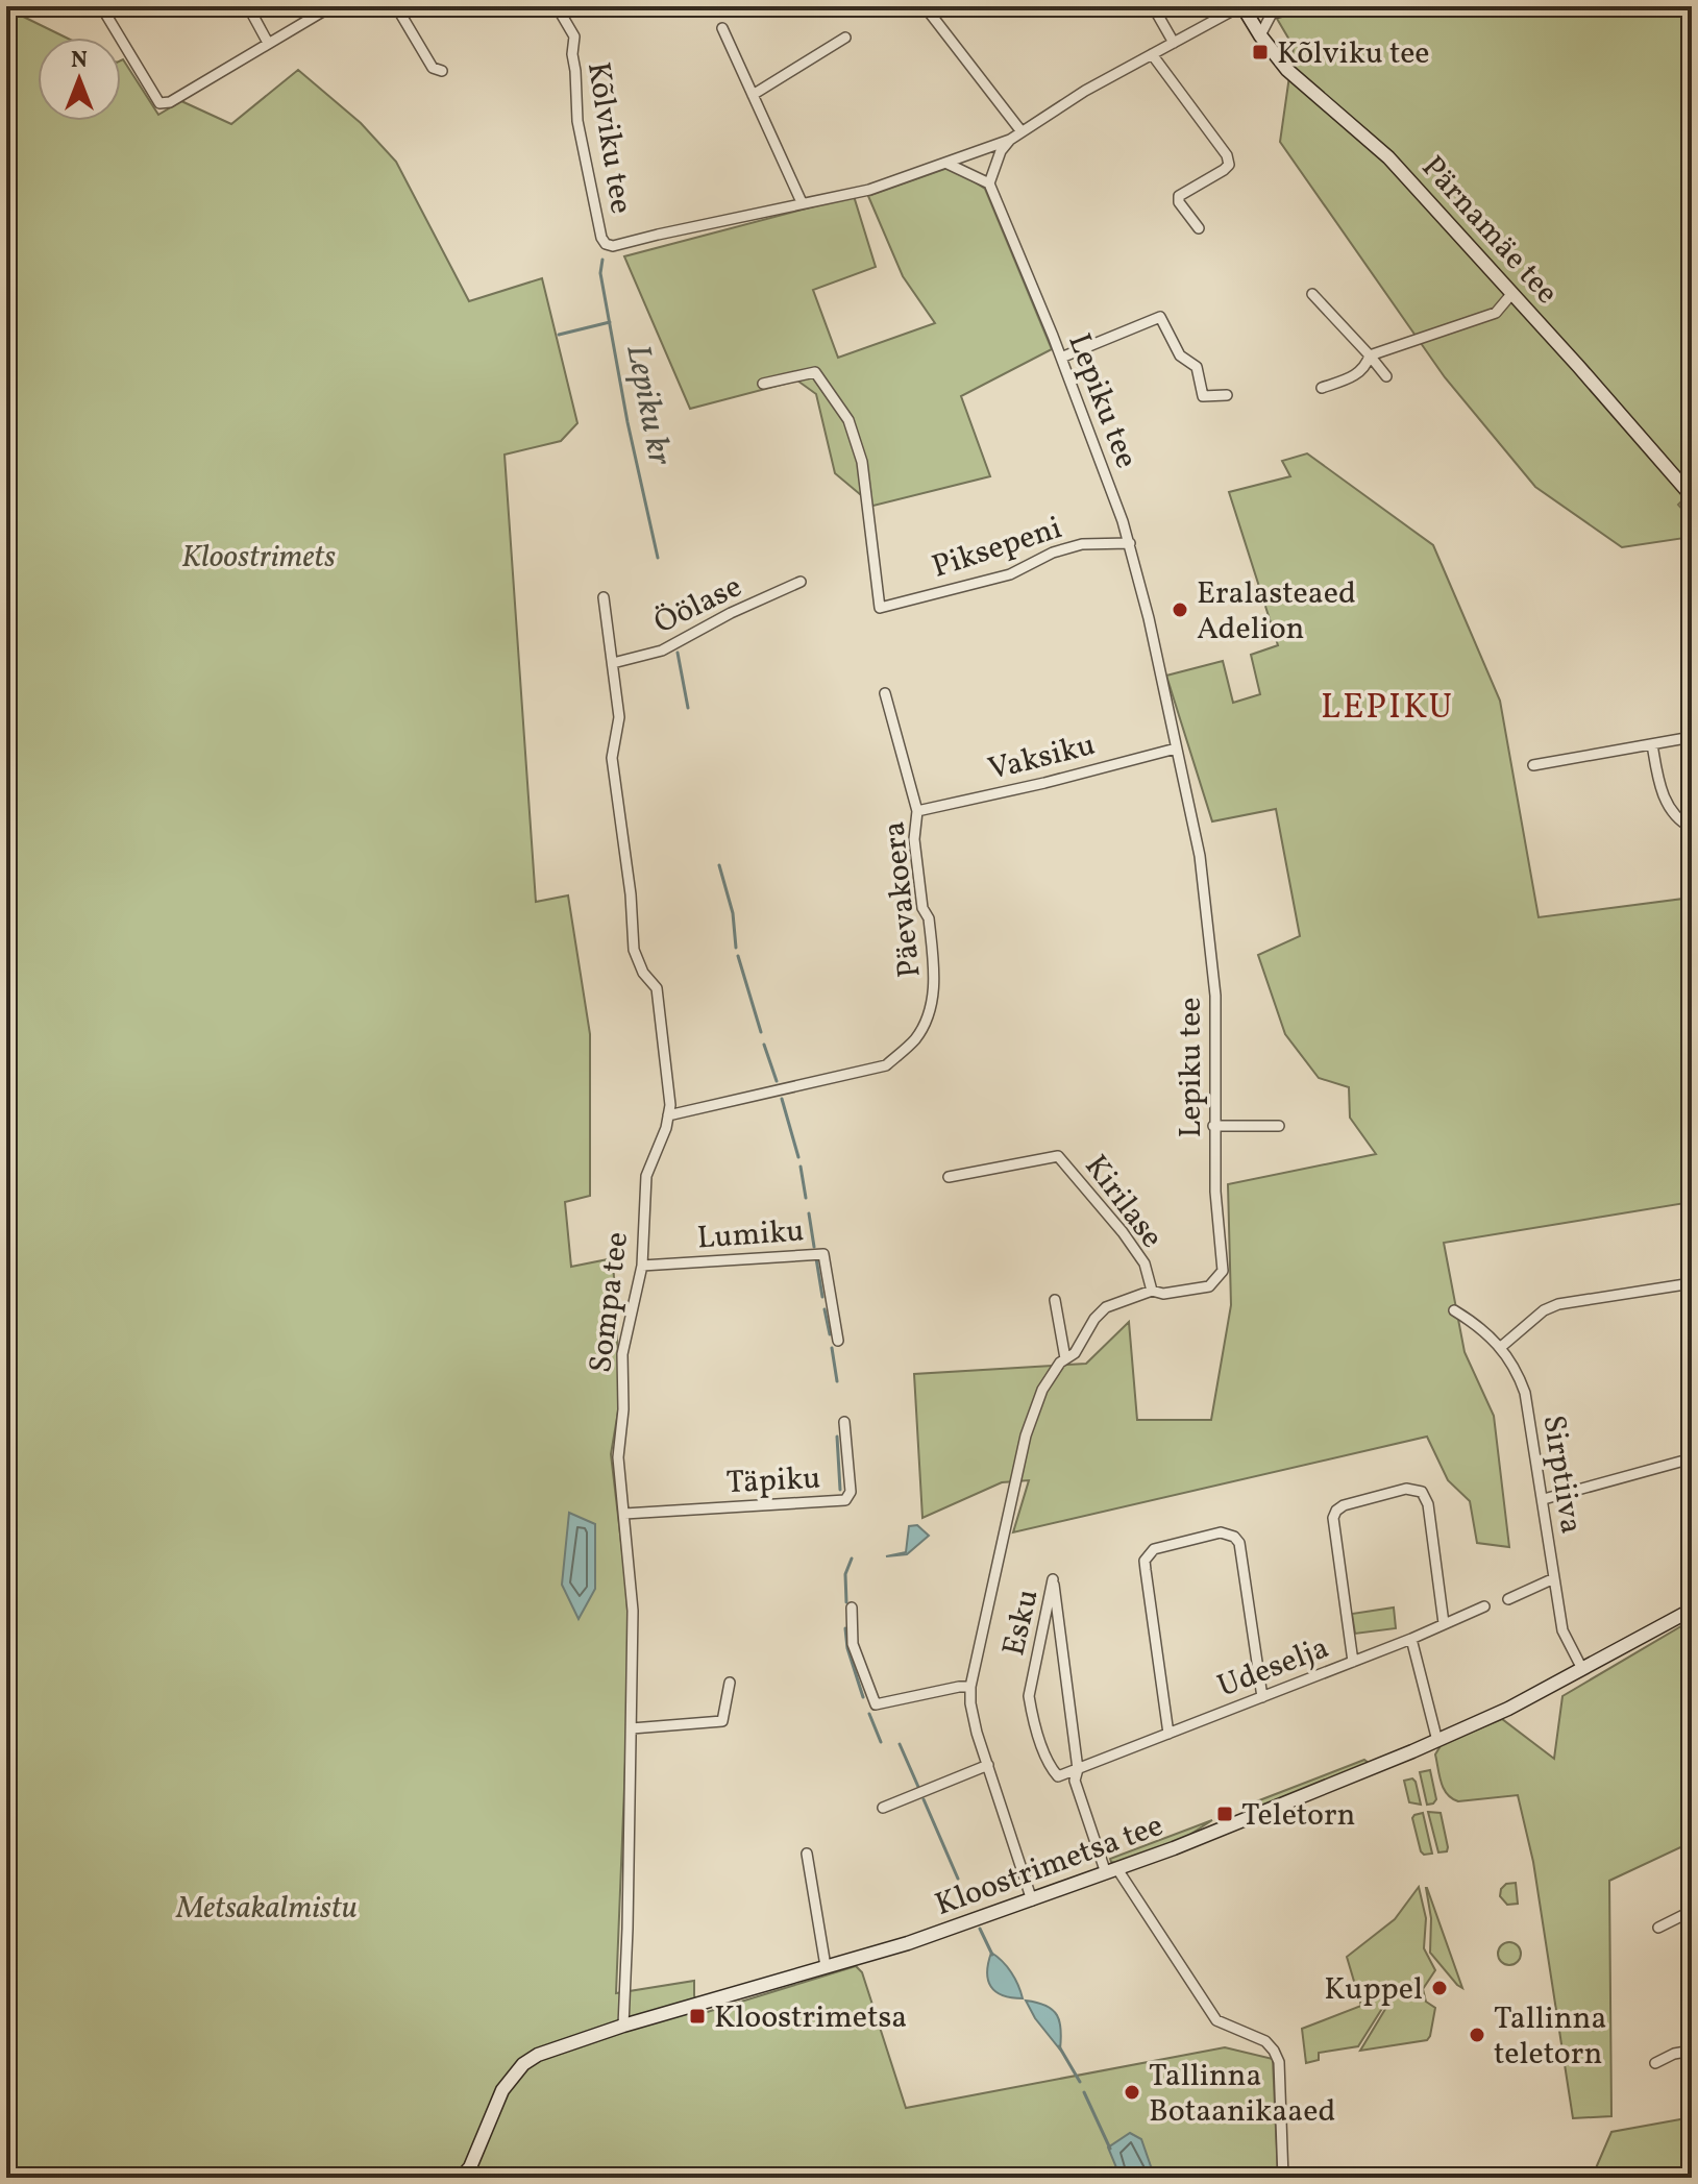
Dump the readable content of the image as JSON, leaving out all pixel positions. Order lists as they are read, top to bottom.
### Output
{
  "streets": {
    "main road": ["Pärnamäe tee", "Kloostrimetsa tee"],
    "street": [
      "Kõlviku tee",
      "Lepiku tee",
      "Piksepeni",
      "Öölase",
      "Vaksiku",
      "Päevakoera",
      "Kirilase",
      "Lumiku",
      "Sompa tee",
      "Sirptiiva",
      "Täpiku",
      "Esku",
      "Udeselja"
    ]
  },
  "crossings": [
    ["Kõlviku tee", "Pärnamäe tee"],
    ["Lepiku tee", "Piksepeni"],
    ["Lepiku tee", "Vaksiku"],
    ["Lepiku tee", "Kirilase"],
    ["Lepiku tee", "Kloostrimetsa tee"],
    ["Öölase", "Sompa tee"],
    ["Vaksiku", "Päevakoera"],
    ["Päevakoera", "Sompa tee"],
    ["Lumiku", "Sompa tee"],
    ["Sompa tee", "Täpiku"],
    ["Sompa tee", "Kloostrimetsa tee"],
    ["Sirptiiva", "Kloostrimetsa tee"],
    ["Esku", "Udeselja"],
    ["Esku", "Kloostrimetsa tee"]
  ],
  "districts": ["LEPIKU"],
  "water": ["Lepiku kr"],
  "parks": ["Kloostrimets", "Metsakalmistu"],
  "places": {
    "transit": ["Kõlviku tee", "Teletorn", "Kloostrimetsa"],
    "other": [
      "Eralasteaed Adelion",
      "Kuppel",
      "Tallinna teletorn",
      "Tallinna Botaanikaaed"
    ]
  },
  "north": "top"
}
